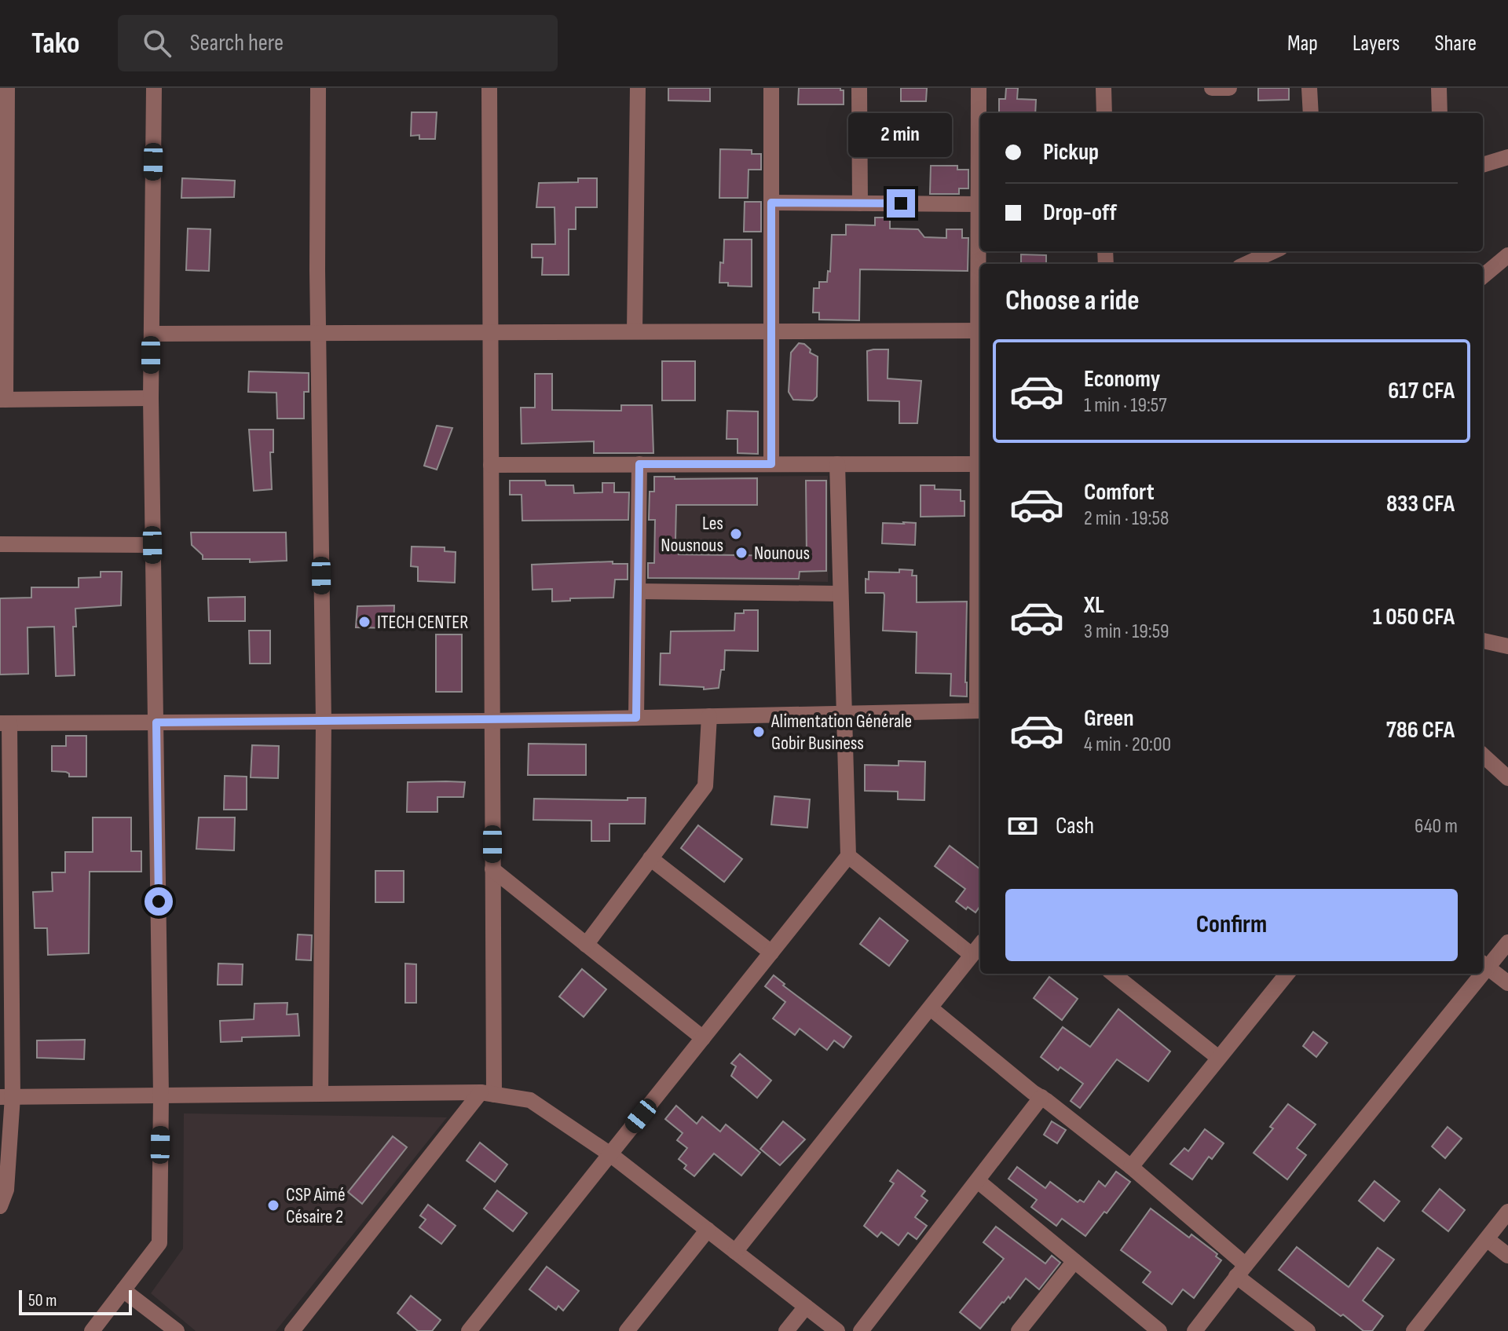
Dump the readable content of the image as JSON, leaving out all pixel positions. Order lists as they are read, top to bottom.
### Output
{
  "places": [
    "Les Nousnous",
    "Nounous",
    "ITECH CENTER",
    "Alimentation Générale Gobir Business",
    "CSP Aimé Césaire 2"
  ],
  "scale_bar": "50 m",
  "page": {
    "header": "Tako",
    "search": "Search here",
    "nav": ["Map", "Layers", "Share"],
    "bubble": "2 min",
    "banner": ["Pickup", "Drop-off"],
    "heading": "Choose a ride",
    "list": [
      {
        "name": "Economy",
        "note": "1 min · 19:57",
        "value": "617 CFA"
      },
      {
        "name": "Comfort",
        "note": "2 min · 19:58",
        "value": "833 CFA"
      },
      {
        "name": "XL",
        "note": "3 min · 19:59",
        "value": "1 050 CFA"
      },
      {
        "name": "Green",
        "note": "4 min · 20:00",
        "value": "786 CFA"
      }
    ],
    "pay": ["Cash", "640 m"],
    "buttons": "Confirm",
    "scale": "50 m"
  }
}
